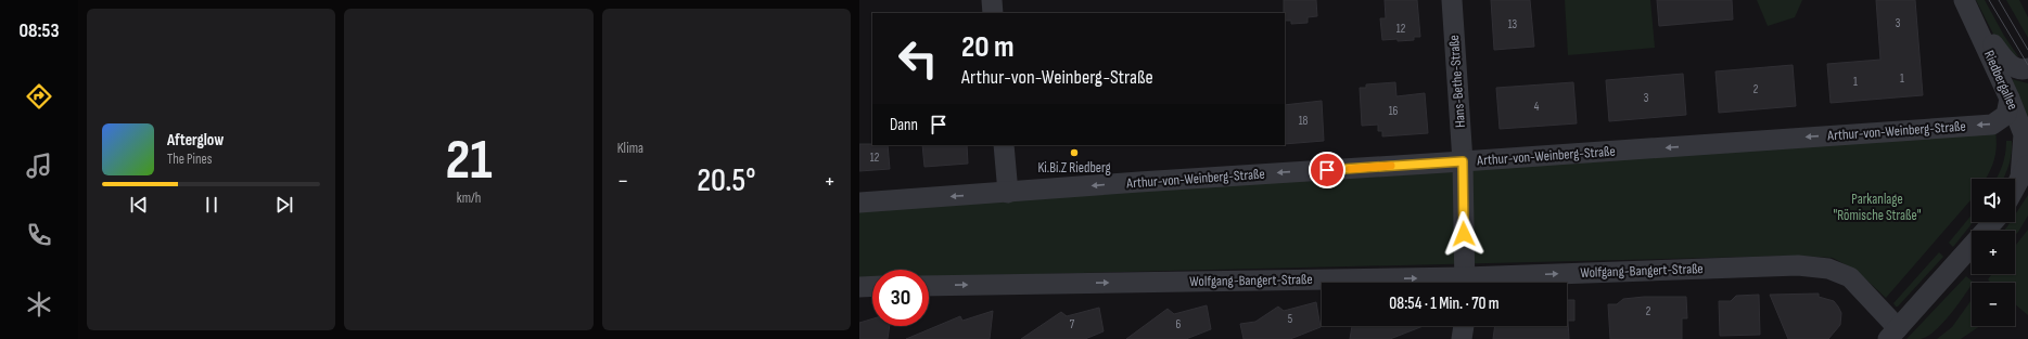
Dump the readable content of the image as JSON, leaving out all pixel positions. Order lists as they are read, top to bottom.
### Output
{
  "streets": {
    "street": [
      "Riedbergallee",
      "Hans-Bethe-Straße",
      "Arthur-von-Weinberg-Straße",
      "Wolfgang-Bangert-Straße"
    ]
  },
  "crossings": [
    ["Riedbergallee", "Arthur-von-Weinberg-Straße"],
    ["Hans-Bethe-Straße", "Arthur-von-Weinberg-Straße"]
  ],
  "one_way": ["Arthur-von-Weinberg-Straße", "Wolfgang-Bangert-Straße"],
  "parks": ["Parkanlage \"Römische Straße\""],
  "places": ["Ki.Bi.Z Riedberg"],
  "house_numbers": [
    "3",
    "13",
    "12",
    "1",
    "1",
    "2",
    "3",
    "4",
    "16",
    "18",
    "12",
    "2",
    "5",
    "7",
    "6"
  ],
  "page": {
    "tabs": "08:53",
    "tile": [
      ["21", "km/h"],
      "Klima"
    ],
    "turn": ["20 m", "Arthur-von-Weinberg-Straße"],
    "then": "Dann",
    "song": ["Afterglow", "The Pines"],
    "heat": ["−", "20.5°", "+"],
    "map_buttons": ["+", "−"],
    "limit": "30",
    "trip": "08:54 · 1 Min. · 70 m"
  }
}
